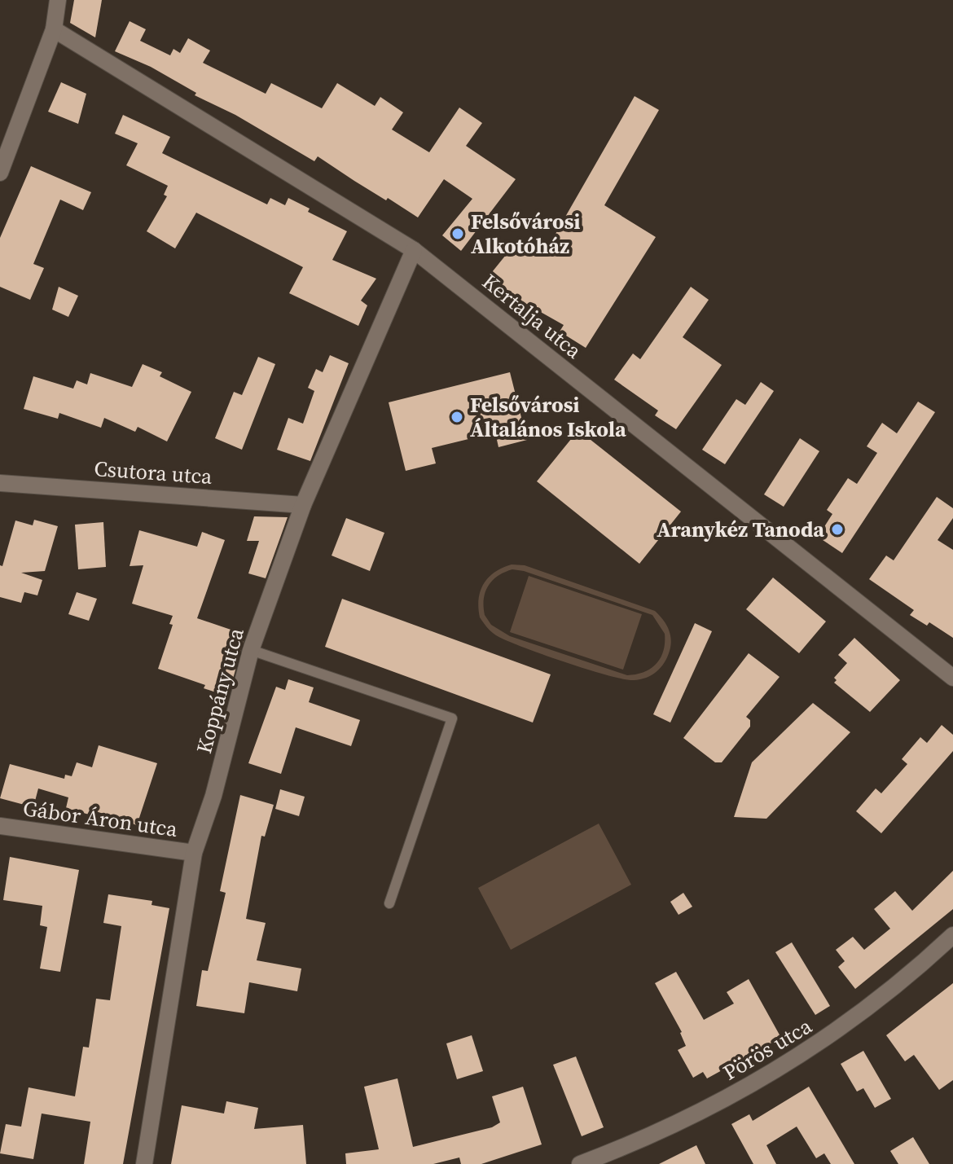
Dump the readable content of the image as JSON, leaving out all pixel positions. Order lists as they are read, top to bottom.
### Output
{
  "streets": {
    "street": [
      "Kertalja utca",
      "Csutora utca",
      "Koppány utca",
      "Gábor Áron utca",
      "Pörös utca"
    ]
  },
  "crossings": [
    ["Kertalja utca", "Koppány utca"],
    ["Csutora utca", "Koppány utca"],
    ["Koppány utca", "Gábor Áron utca"]
  ],
  "places": ["Felsővárosi Alkotóház", "Felsővárosi Általános Iskola", "Aranykéz Tanoda"]
}
